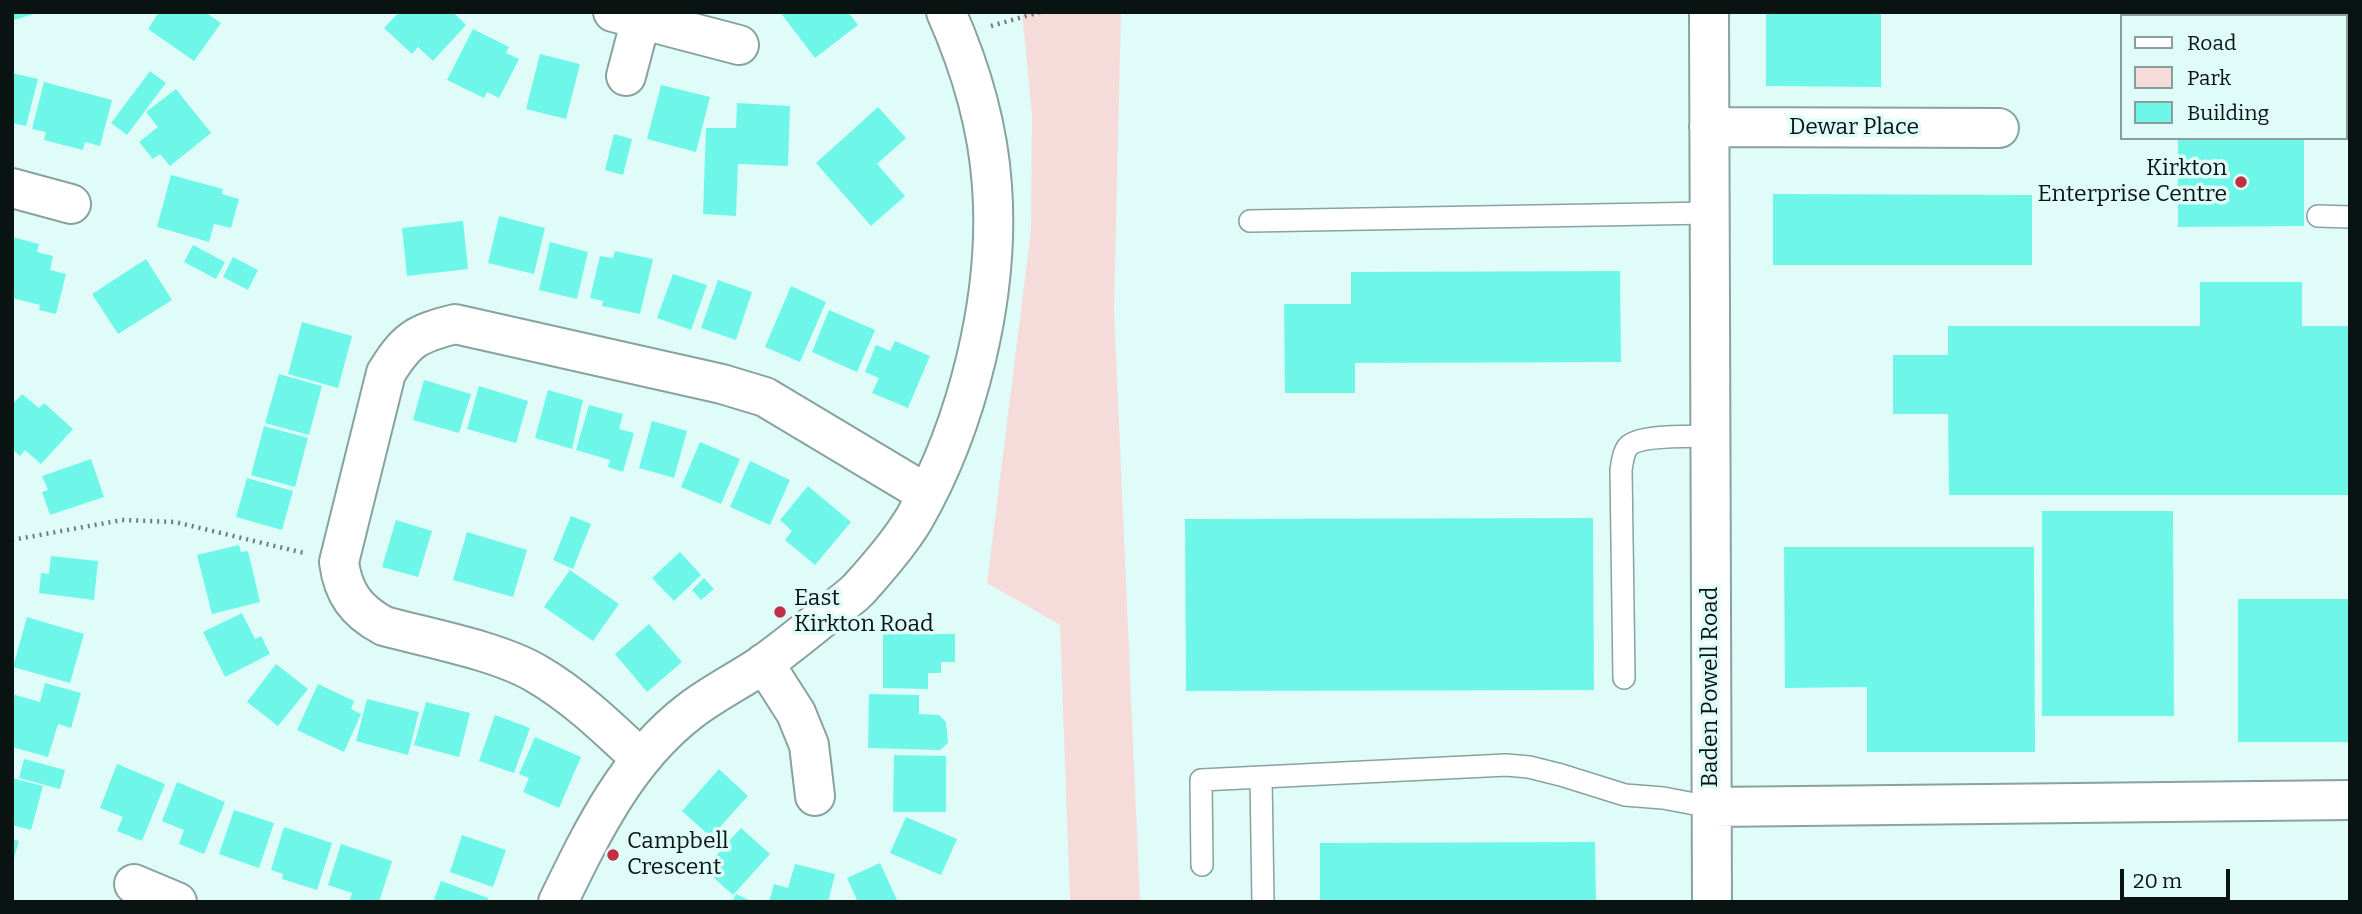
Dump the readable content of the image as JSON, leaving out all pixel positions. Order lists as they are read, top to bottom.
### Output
{
  "streets": {
    "street": ["Dewar Place", "Baden Powell Road"]
  },
  "crossings": [
    ["Dewar Place", "Baden Powell Road"]
  ],
  "places": ["Kirkton Enterprise Centre", "East Kirkton Road", "Campbell Crescent"],
  "legend": ["Road", "Park", "Building"],
  "scale_bar": "20 m"
}
